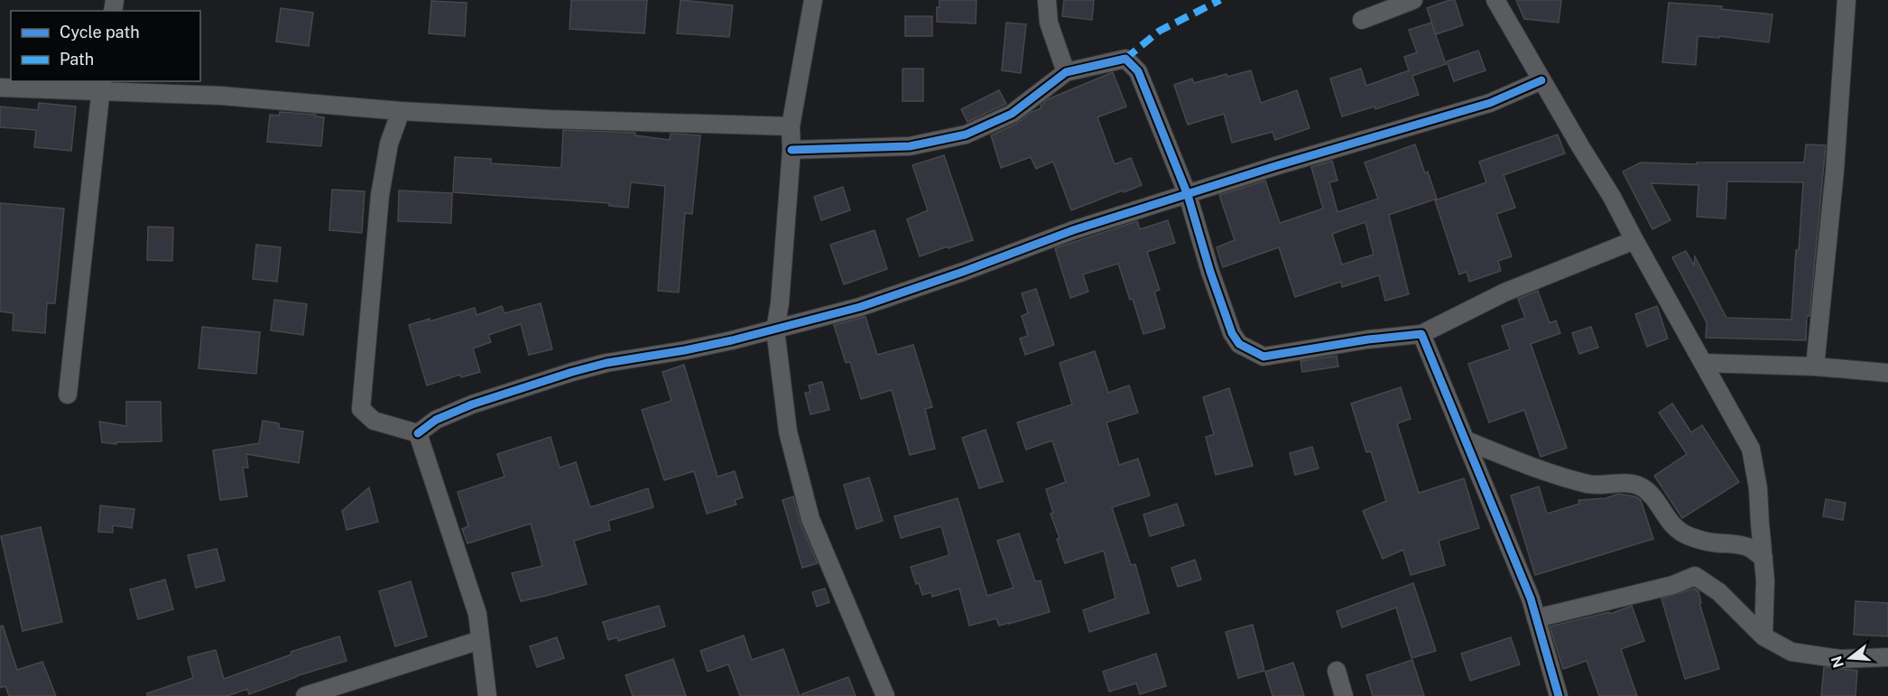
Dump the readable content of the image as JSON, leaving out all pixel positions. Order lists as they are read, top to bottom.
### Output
{
  "legend": ["Cycle path", "Path"],
  "north": "left"
}
